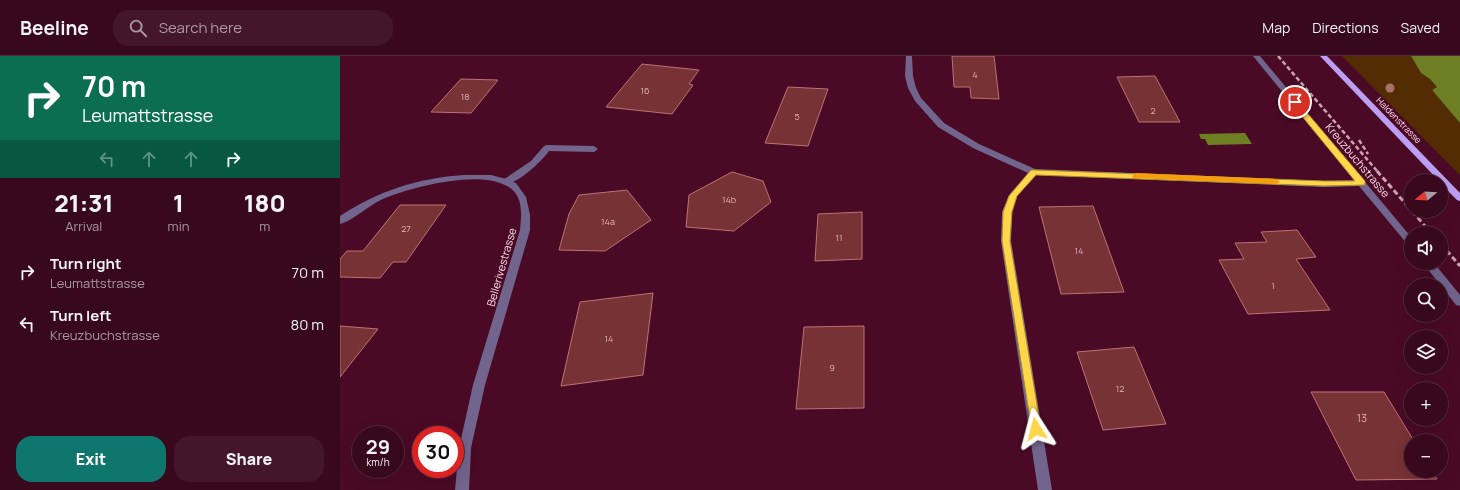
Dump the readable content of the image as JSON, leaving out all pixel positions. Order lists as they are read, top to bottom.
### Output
{
  "streets": {
    "main road": ["Haldenstrasse"],
    "street": ["Kreuzbuchstrasse", "Bellerivestrasse"]
  },
  "house_numbers": [
    "4",
    "16",
    "18",
    "2",
    "5",
    "14b",
    "14a",
    "27",
    "11",
    "14",
    "1",
    "14",
    "9",
    "12",
    "13"
  ],
  "north": "left",
  "page": {
    "header": "Beeline",
    "search": "Search here",
    "nav": ["Map", "Directions", "Saved"],
    "turn": ["70 m", "Leumattstrasse"],
    "map_buttons": ["+", "−"],
    "eta": [
      "21:31",
      "Arrival",
      "1",
      "min",
      "180",
      "m"
    ],
    "list": [
      {
        "name": "Turn right",
        "note": "Leumattstrasse",
        "value": "70 m"
      },
      {
        "name": "Turn left",
        "note": "Kreuzbuchstrasse",
        "value": "80 m"
      }
    ],
    "speed": "29 km/h",
    "limit": "30",
    "buttons": ["Exit", "Share"]
  }
}
